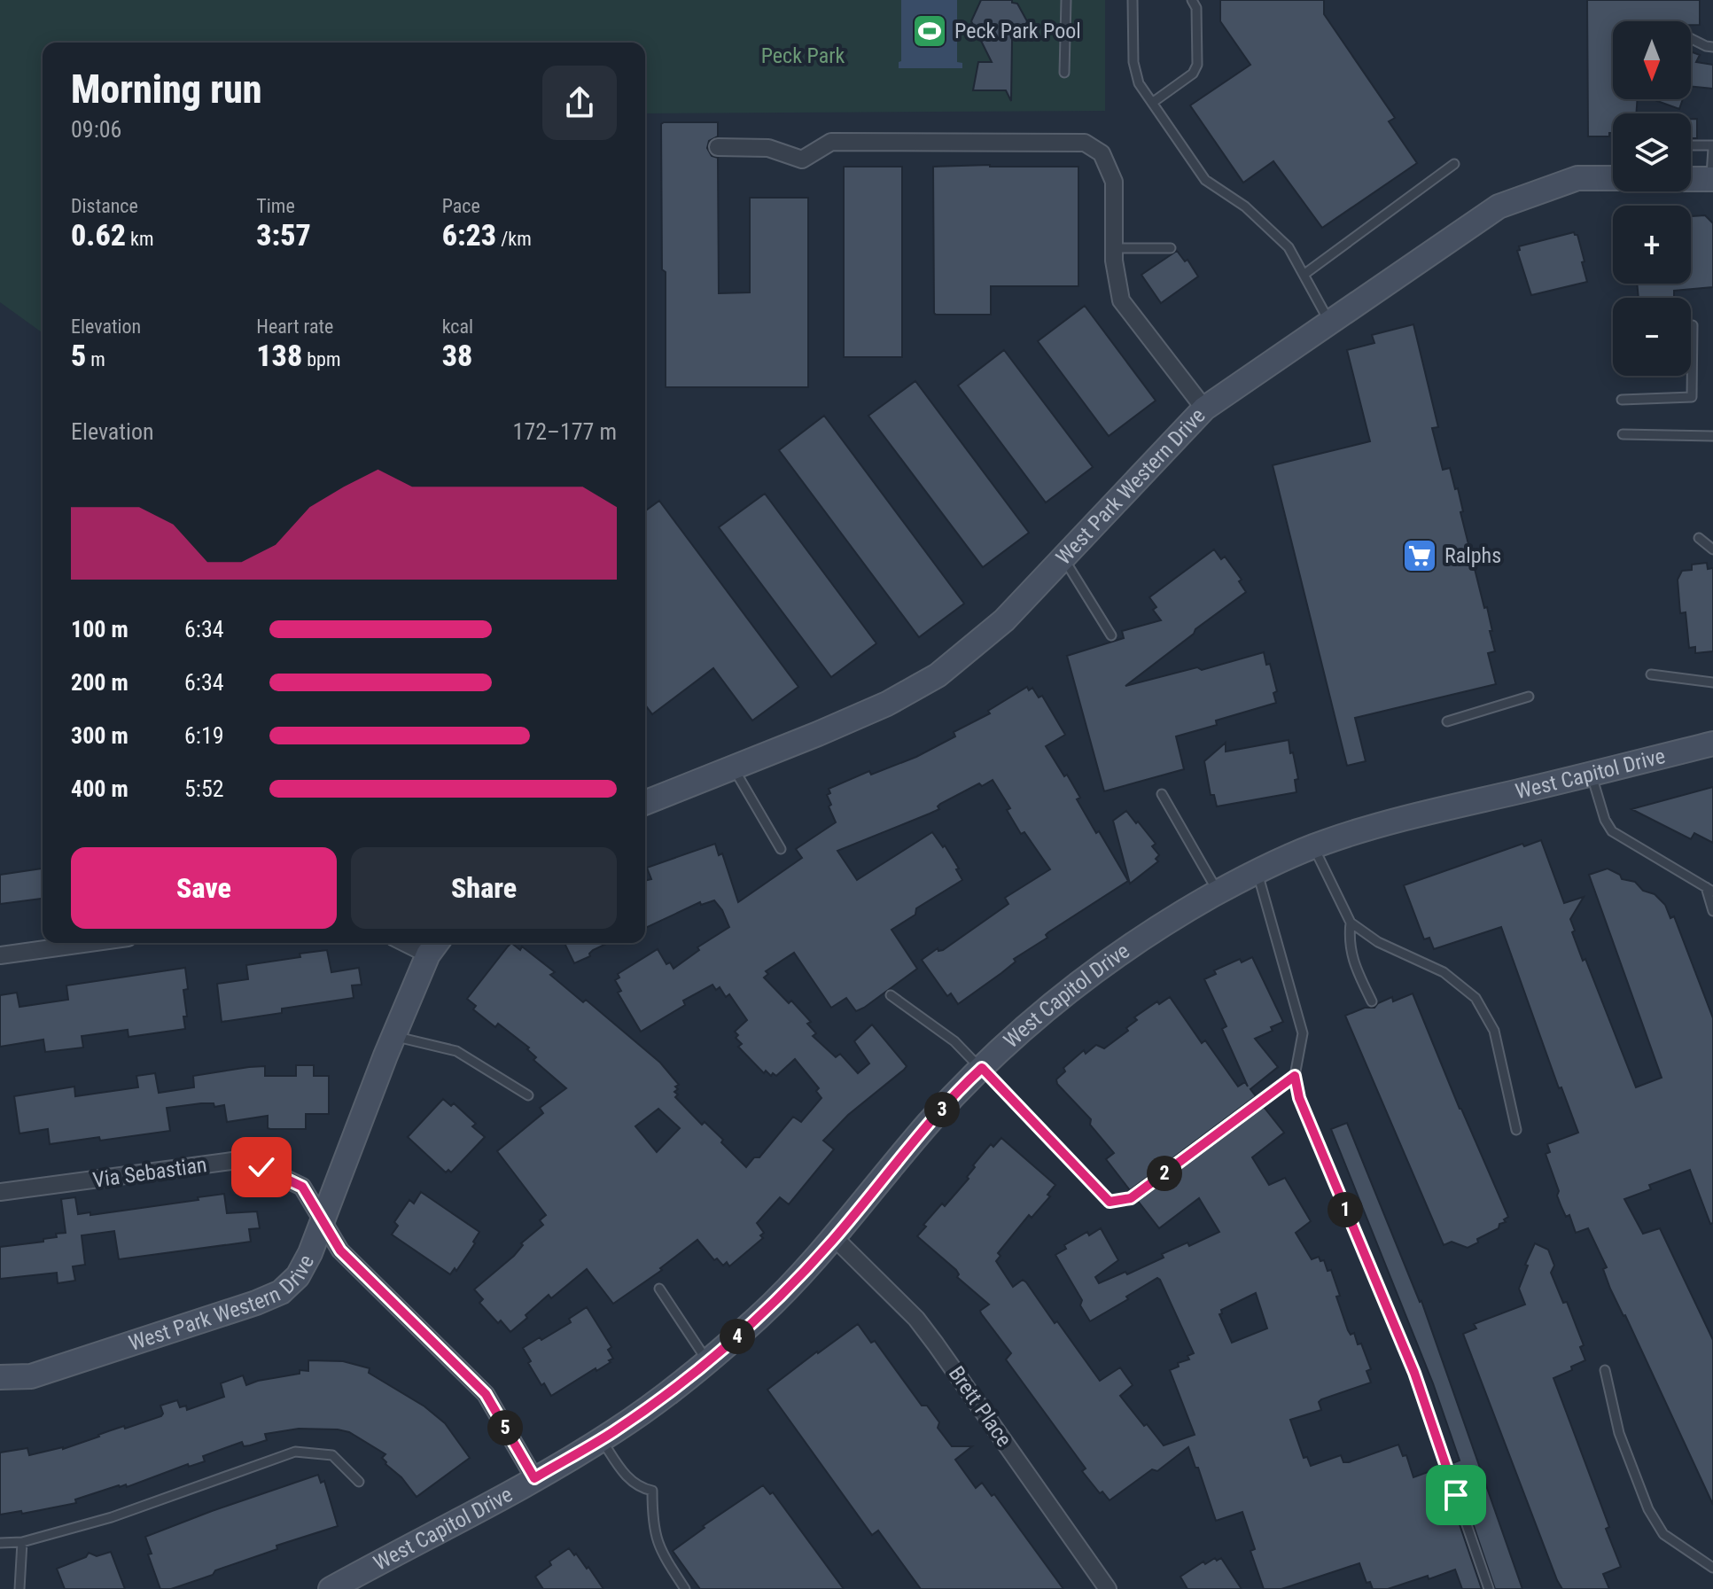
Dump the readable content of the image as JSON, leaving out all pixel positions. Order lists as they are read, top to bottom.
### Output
{
  "streets": {
    "street": [
      "West Park Western Drive",
      "West Capitol Drive",
      "Via Sebastian",
      "Brett Place"
    ]
  },
  "crossings": [
    ["West Park Western Drive", "Via Sebastian"],
    ["West Capitol Drive", "Via Sebastian"],
    ["West Capitol Drive", "Brett Place"]
  ],
  "parks": ["Peck Park"],
  "places": {
    "sports": ["Peck Park Pool"],
    "supermarket": ["Ralphs"]
  },
  "north": "bottom",
  "page": {
    "map_buttons": ["+", "−"],
    "heading": ["Morning run", "09:06"],
    "stats": [
      ["Distance", "0.62 km"],
      ["Time", "3:57"],
      ["Pace", "6:23 /km"],
      ["Elevation", "5 m"],
      ["Heart rate", "138 bpm"],
      ["kcal", "38"]
    ],
    "chart": ["Elevation", "172–177 m"],
    "list": [
      {
        "name": "100 m",
        "note": "6:34"
      },
      {
        "name": "200 m",
        "note": "6:34"
      },
      {
        "name": "300 m",
        "note": "6:19"
      },
      {
        "name": "400 m",
        "note": "5:52"
      }
    ],
    "buttons": ["Save", "Share"],
    "pins": [
      "3",
      "2",
      "1",
      "4",
      "5"
    ]
  }
}
